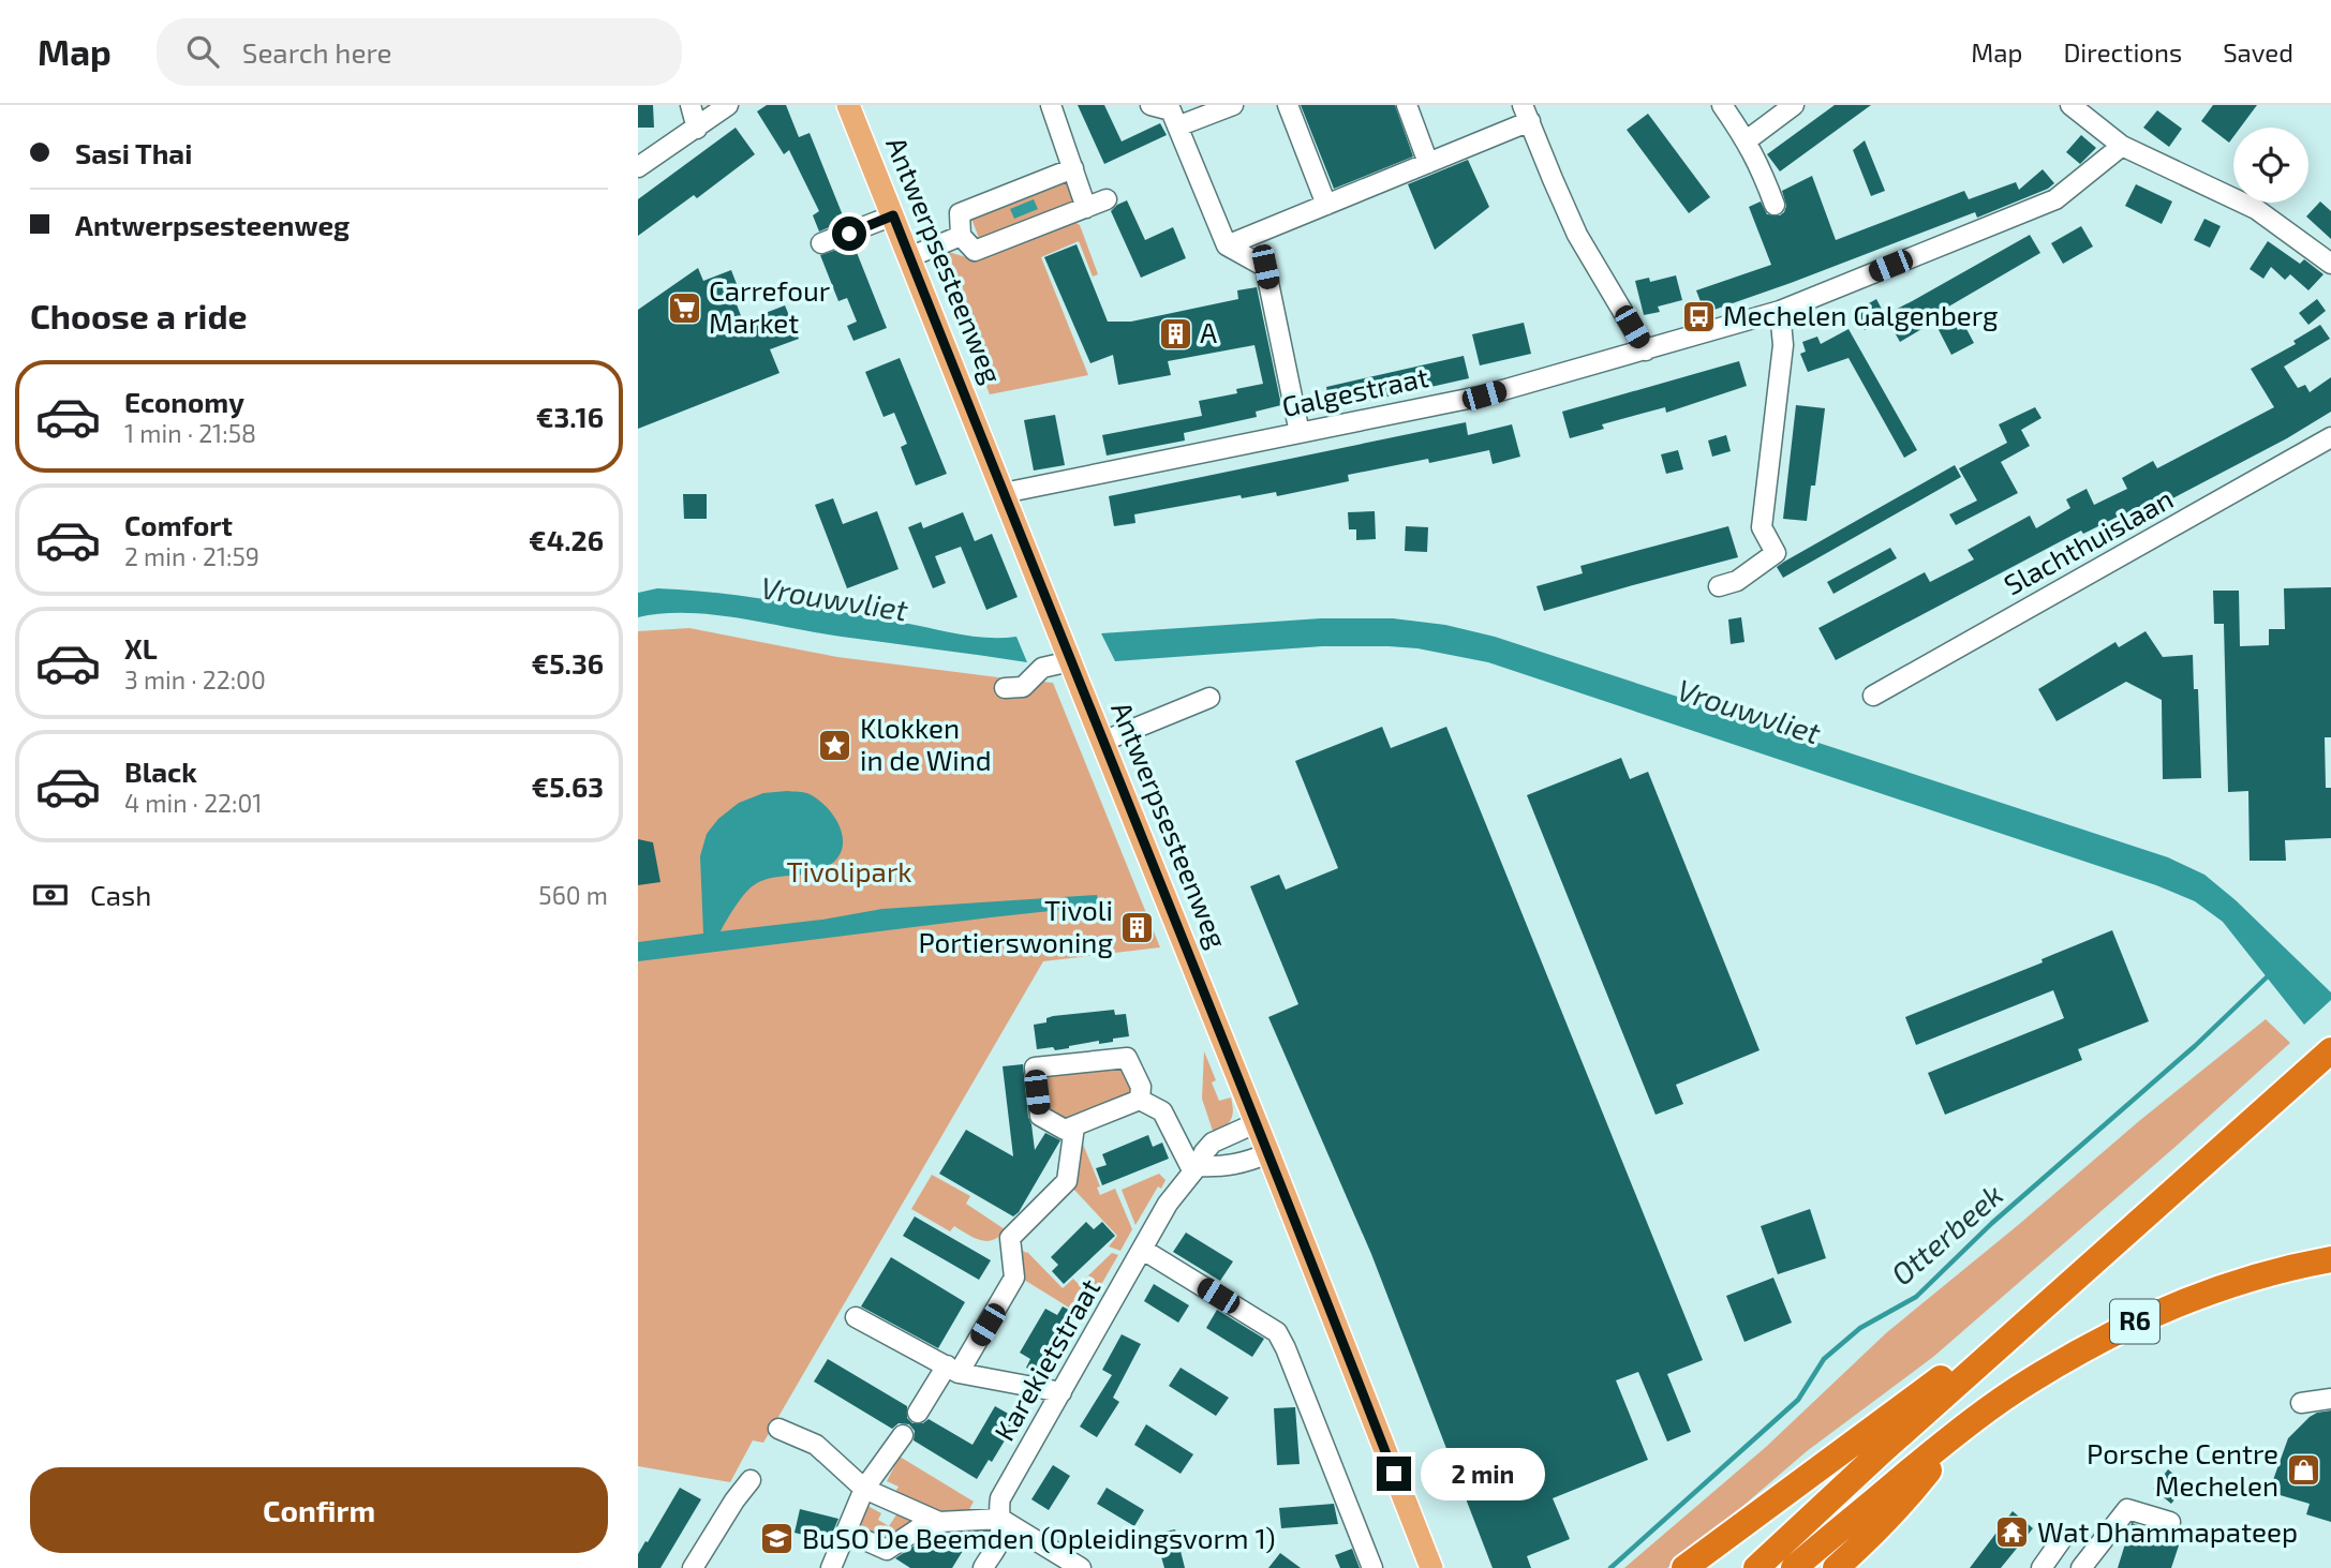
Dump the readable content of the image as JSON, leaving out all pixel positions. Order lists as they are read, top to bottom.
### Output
{
  "streets": {
    "highway": ["R6"],
    "main road": ["Antwerpsesteenweg"],
    "street": ["Galgestraat", "Slachthuislaan", "Karekietstraat"]
  },
  "crossings": [
    ["Antwerpsesteenweg", "Galgestraat"],
    ["Antwerpsesteenweg", "Karekietstraat"]
  ],
  "water": ["Vrouwvliet", "Otterbeek"],
  "parks": ["Tivolipark"],
  "places": {
    "supermarket": ["Carrefour Market"],
    "bus stop": ["Mechelen Galgenberg"],
    "building": ["A", "Tivoli Portierswoning"],
    "place": ["Klokken in de Wind"],
    "shop": ["Porsche Centre Mechelen"],
    "temple": ["Wat Dhammapateep"],
    "school or university": ["BuSO De Beemden (Opleidingsvorm 1)"]
  },
  "page": {
    "header": "Map",
    "search": "Search here",
    "nav": ["Map", "Directions", "Saved"],
    "banner": ["Sasi Thai", "Antwerpsesteenweg"],
    "heading": "Choose a ride",
    "list": [
      {
        "name": "Economy",
        "note": "1 min · 21:58",
        "value": "€3.16"
      },
      {
        "name": "Comfort",
        "note": "2 min · 21:59",
        "value": "€4.26"
      },
      {
        "name": "XL",
        "note": "3 min · 22:00",
        "value": "€5.36"
      },
      {
        "name": "Black",
        "note": "4 min · 22:01",
        "value": "€5.63"
      }
    ],
    "pay": ["Cash", "560 m"],
    "bubble": "2 min",
    "buttons": "Confirm"
  }
}
